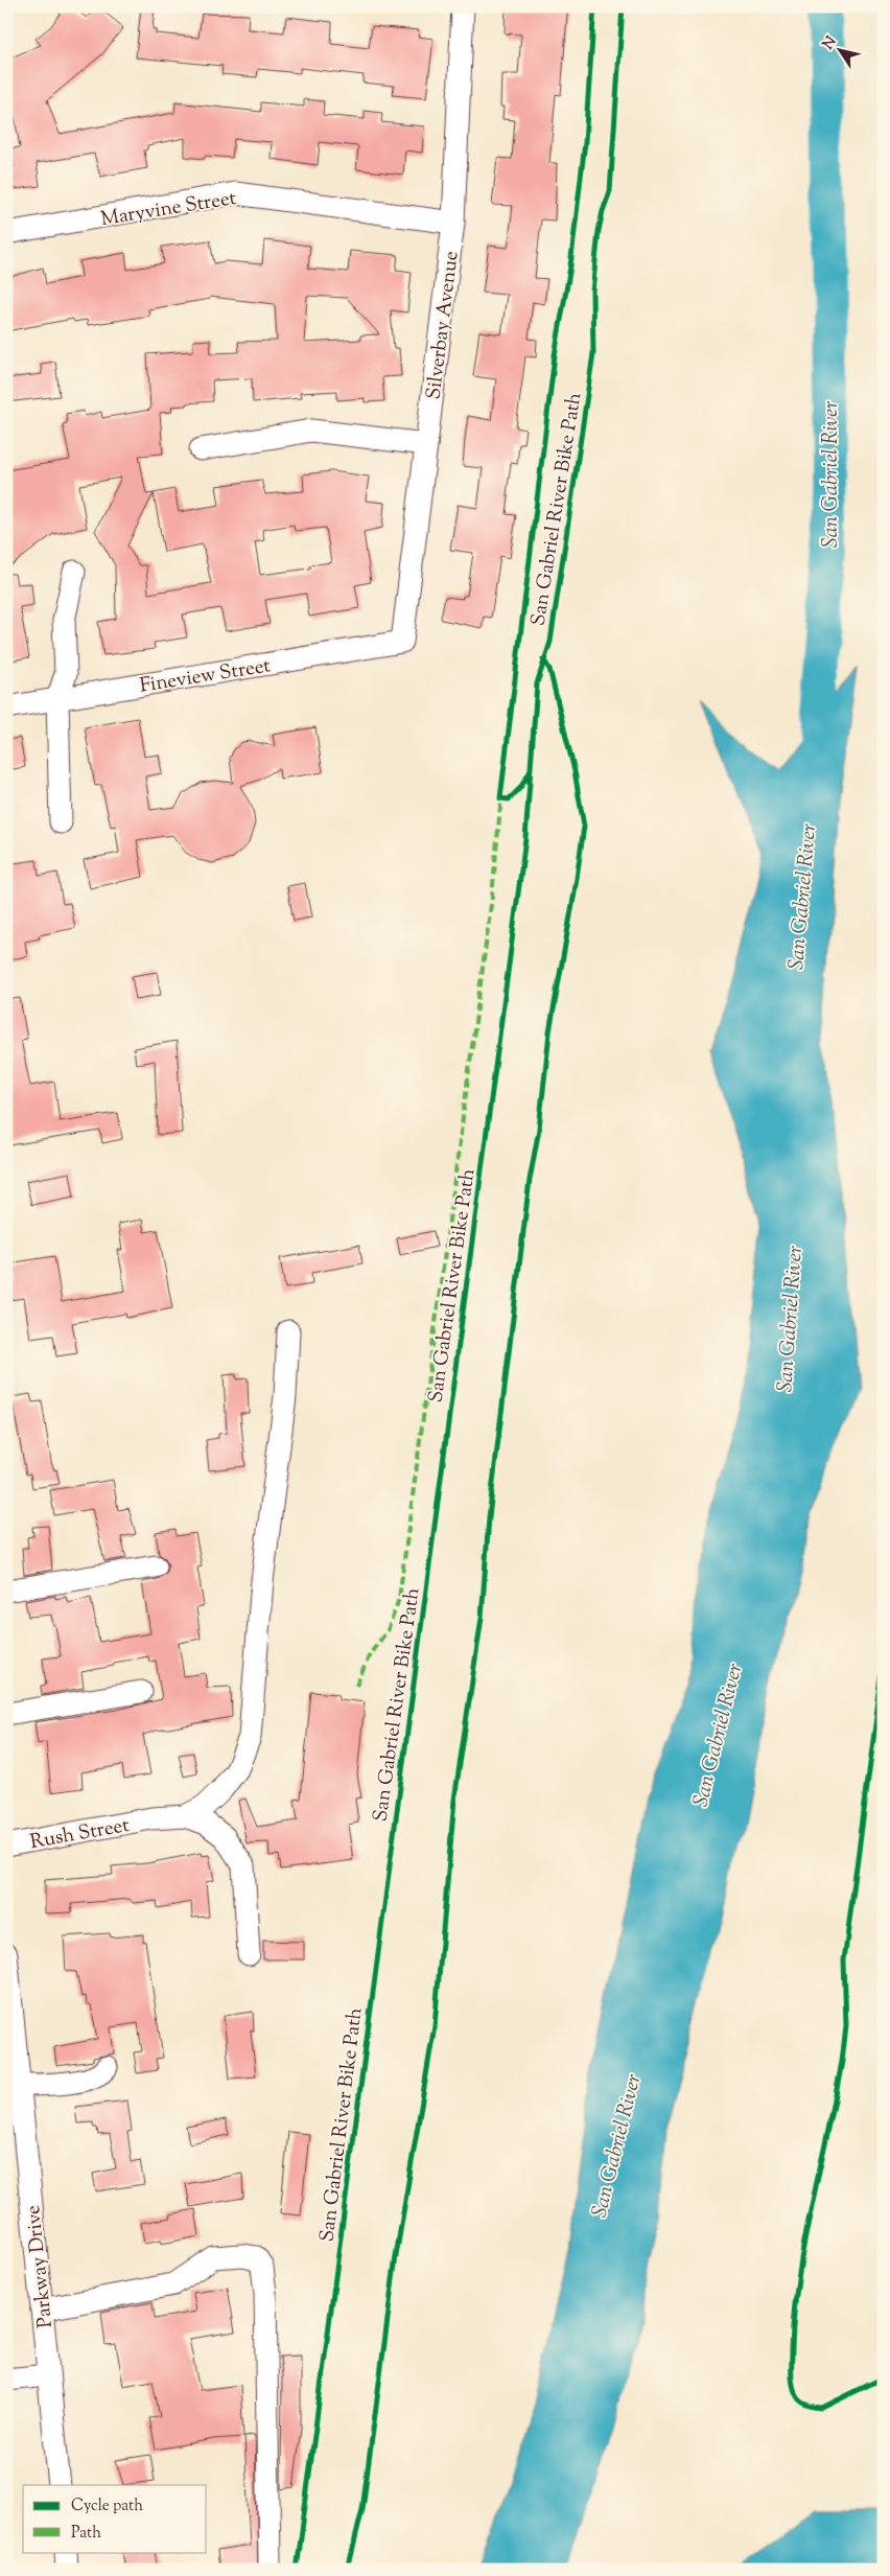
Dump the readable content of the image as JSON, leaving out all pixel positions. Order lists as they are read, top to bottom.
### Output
{
  "streets": {
    "street": [
      "Maryvine Street",
      "Silverbay Avenue",
      "Fineview Street",
      "Rush Street",
      "Parkway Drive"
    ],
    "cycle path": ["San Gabriel River Bike Path"]
  },
  "crossings": [
    ["Maryvine Street", "Silverbay Avenue"],
    ["Silverbay Avenue", "Fineview Street"]
  ],
  "water": ["San Gabriel River"],
  "legend": ["Cycle path", "Path"],
  "north": "top left"
}
